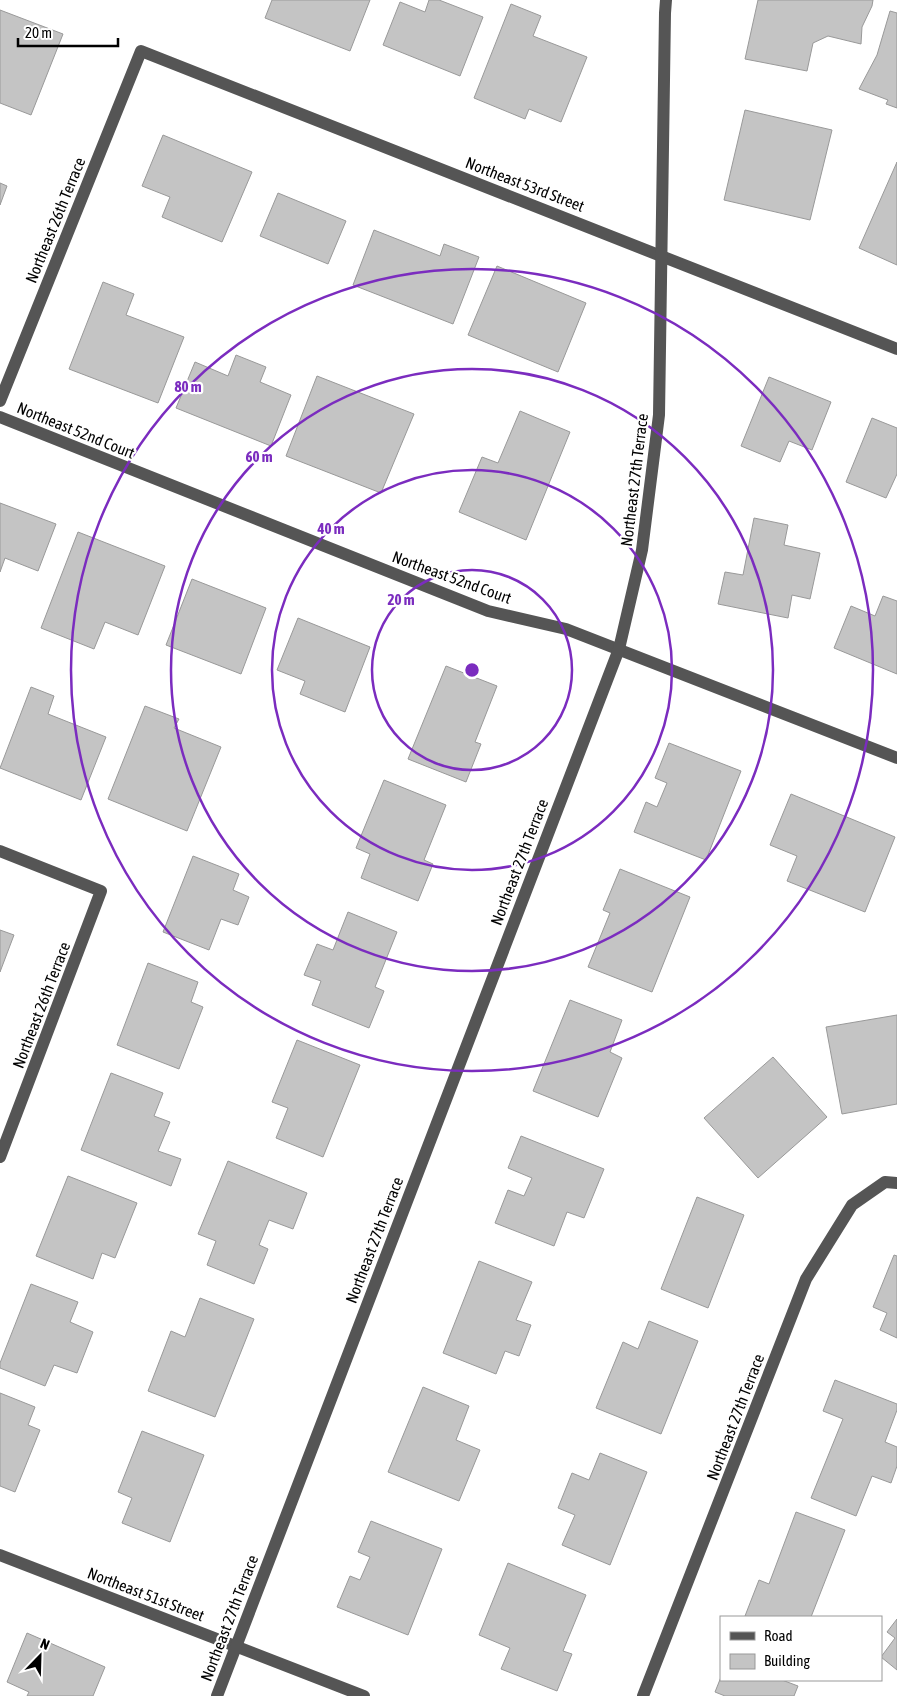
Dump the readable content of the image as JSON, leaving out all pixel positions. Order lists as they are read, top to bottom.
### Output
{
  "streets": {
    "street": [
      "Northeast 53rd Street",
      "Northeast 26th Terrace",
      "Northeast 52nd Court",
      "Northeast 27th Terrace",
      "Northeast 51st Street"
    ]
  },
  "crossings": [
    ["Northeast 53rd Street", "Northeast 26th Terrace"],
    ["Northeast 53rd Street", "Northeast 27th Terrace"],
    ["Northeast 52nd Court", "Northeast 27th Terrace"],
    ["Northeast 27th Terrace", "Northeast 51st Street"]
  ],
  "legend": ["Road", "Building"],
  "scale_bar": "20 m",
  "north": "top right",
  "rings": [
    "80 m",
    "60 m",
    "40 m",
    "20 m"
  ]
}
